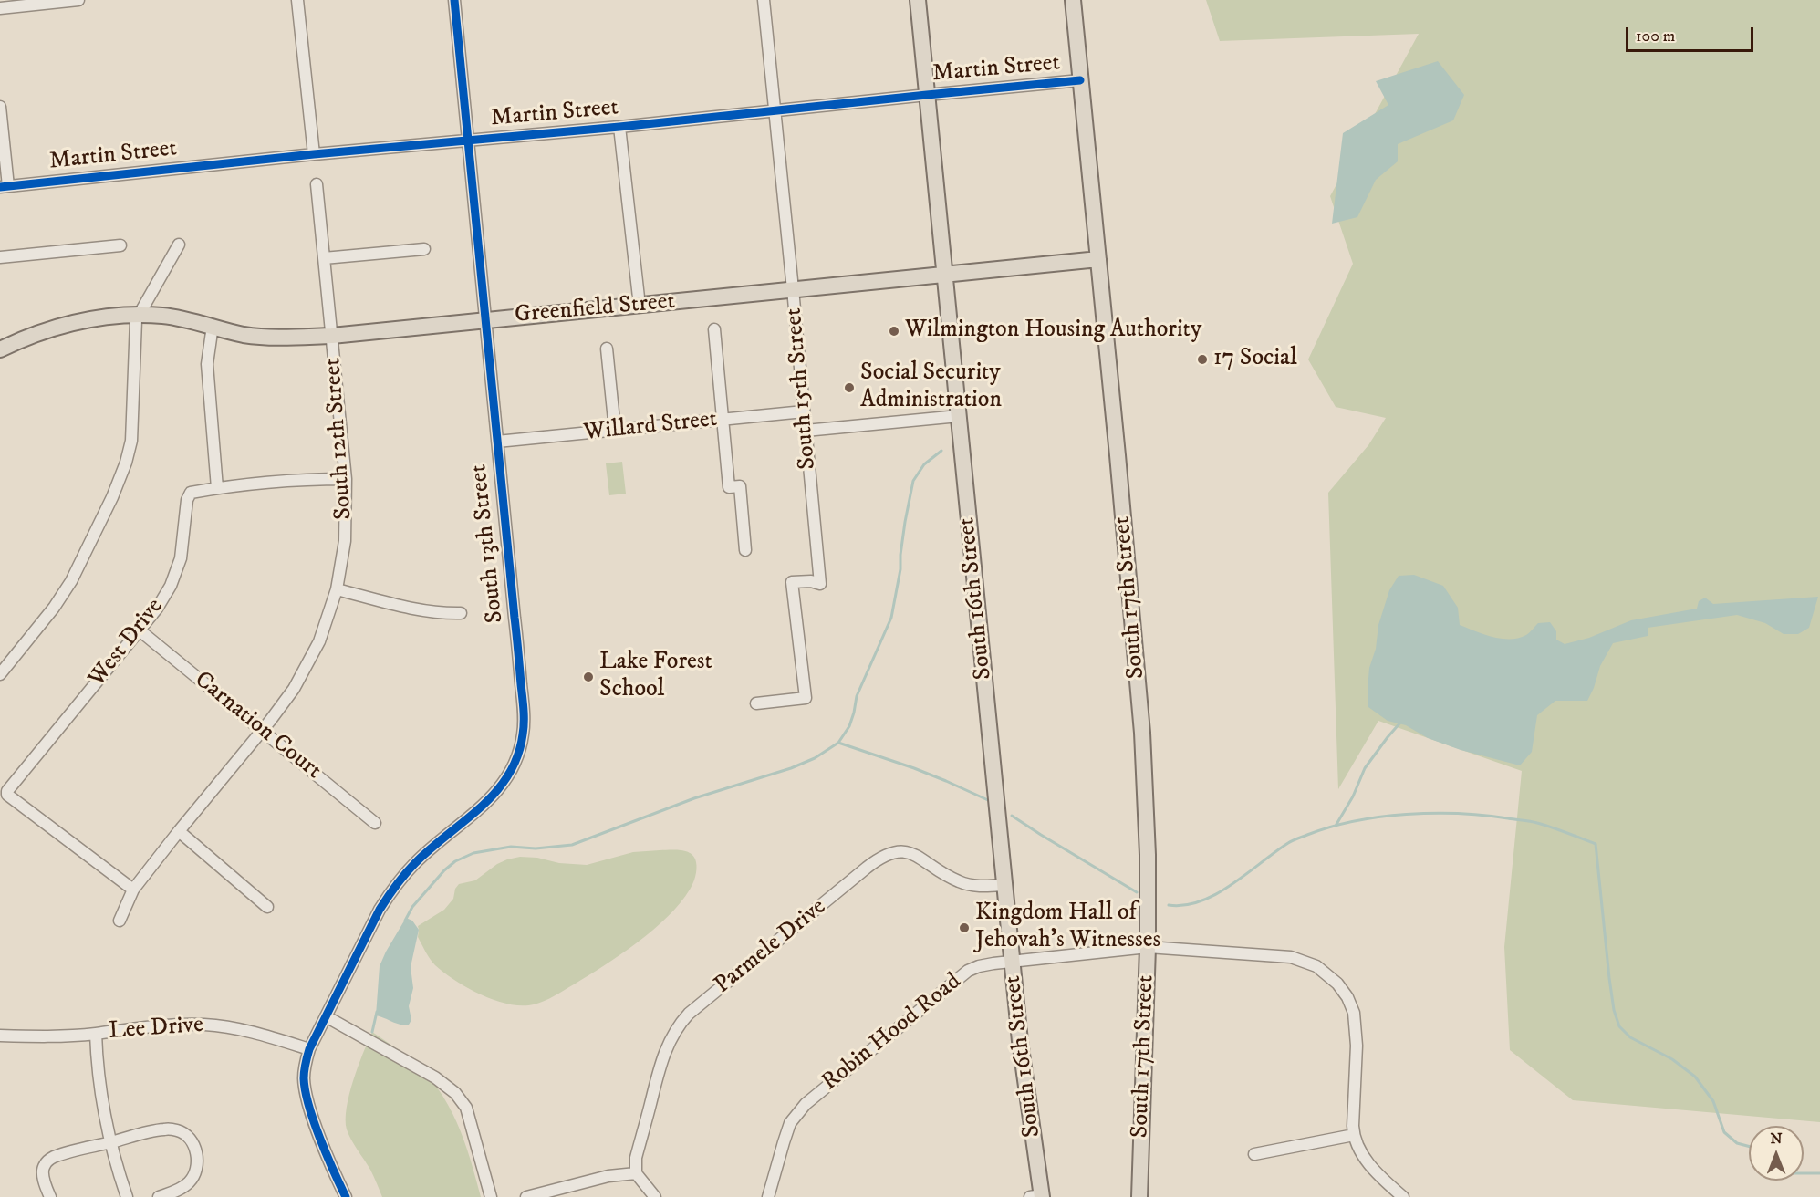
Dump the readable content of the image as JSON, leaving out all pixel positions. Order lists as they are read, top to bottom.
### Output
{
  "streets": {
    "main road": ["Greenfield Street", "South 17th Street", "South 16th Street"],
    "street": [
      "Martin Street",
      "South 15th Street",
      "Willard Street",
      "South 12th Street",
      "South 13th Street",
      "West Drive",
      "Carnation Court",
      "Parmele Drive",
      "Lee Drive",
      "Robin Hood Road"
    ]
  },
  "crossings": [
    ["Martin Street", "South 15th Street"],
    ["Martin Street", "South 13th Street"],
    ["Martin Street", "South 17th Street"],
    ["Martin Street", "South 16th Street"],
    ["Greenfield Street", "South 15th Street"],
    ["Greenfield Street", "South 12th Street"],
    ["Greenfield Street", "South 13th Street"],
    ["Greenfield Street", "South 17th Street"],
    ["Greenfield Street", "South 16th Street"],
    ["South 15th Street", "Willard Street"],
    ["Willard Street", "South 13th Street"],
    ["South 12th Street", "West Drive"],
    ["South 12th Street", "Carnation Court"],
    ["South 13th Street", "Lee Drive"],
    ["South 17th Street", "Robin Hood Road"],
    ["South 16th Street", "Parmele Drive"],
    ["South 16th Street", "Robin Hood Road"],
    ["West Drive", "Carnation Court"]
  ],
  "places": [
    "Wilmington Housing Authority",
    "17 Social",
    "Social Security Administration",
    "Lake Forest School",
    "Kingdom Hall of Jehovah’s Witnesses"
  ],
  "scale_bar": "100 m",
  "north": "top"
}
